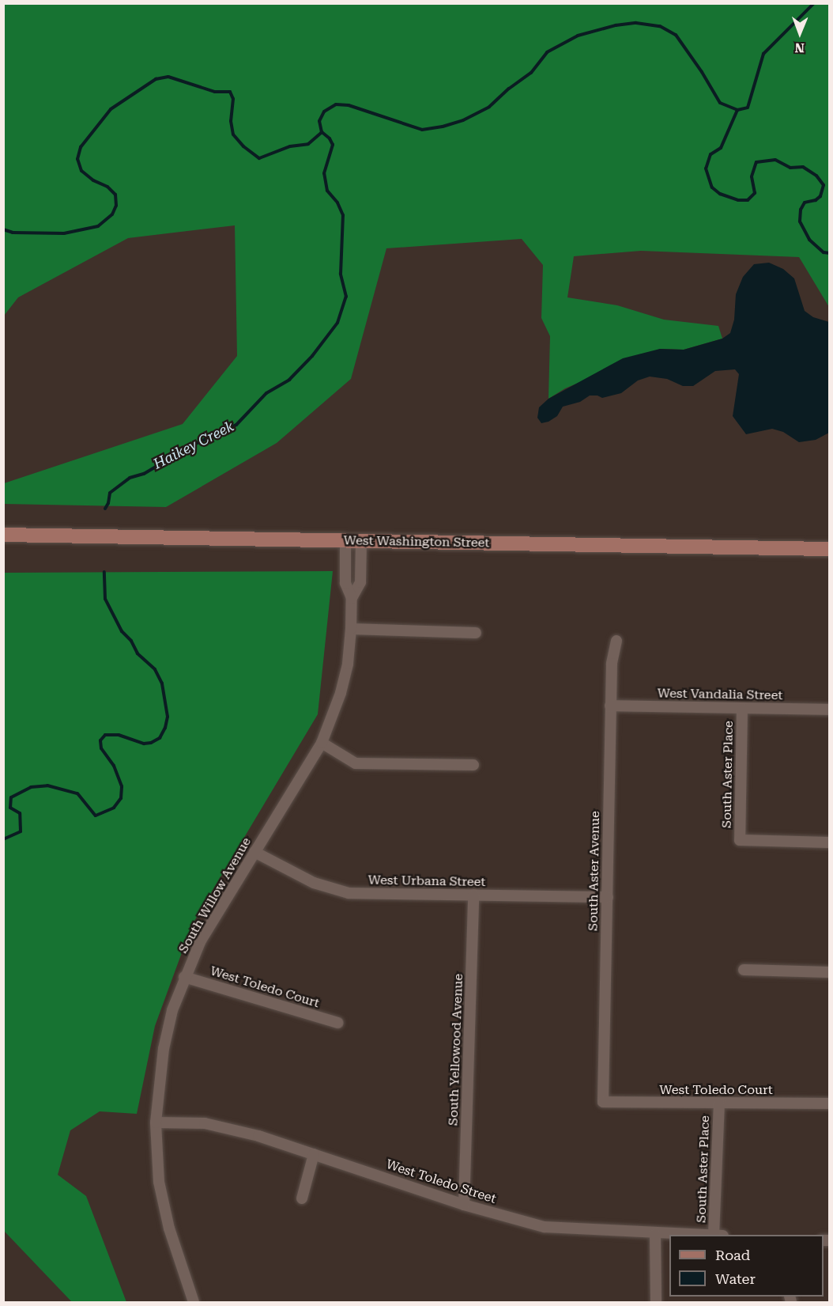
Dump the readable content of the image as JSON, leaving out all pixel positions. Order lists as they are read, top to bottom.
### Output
{
  "streets": {
    "main road": ["West Washington Street"],
    "street": [
      "West Vandalia Street",
      "South Aster Place",
      "South Aster Avenue",
      "West Urbana Street",
      "South Willow Avenue",
      "West Toledo Court",
      "South Yellowood Avenue",
      "West Toledo Street"
    ]
  },
  "crossings": [
    ["West Washington Street", "South Willow Avenue"],
    ["West Vandalia Street", "South Aster Place"],
    ["West Vandalia Street", "South Aster Avenue"],
    ["South Aster Place", "West Toledo Court"],
    ["South Aster Avenue", "West Urbana Street"],
    ["South Aster Avenue", "West Toledo Court"],
    ["West Urbana Street", "South Willow Avenue"],
    ["West Urbana Street", "South Yellowood Avenue"],
    ["South Willow Avenue", "West Toledo Court"],
    ["South Willow Avenue", "West Toledo Street"],
    ["South Yellowood Avenue", "West Toledo Street"]
  ],
  "water": ["Haikey Creek"],
  "legend": ["Road", "Water"],
  "north": "bottom"
}
